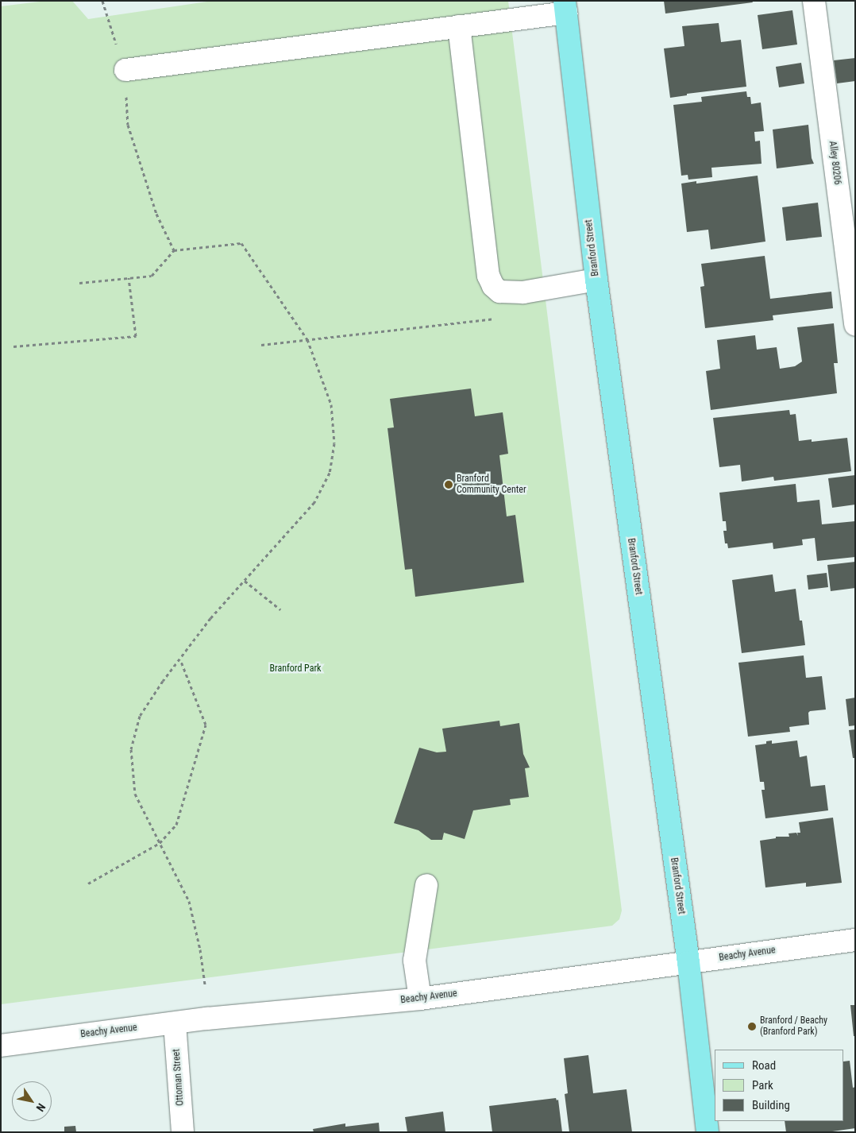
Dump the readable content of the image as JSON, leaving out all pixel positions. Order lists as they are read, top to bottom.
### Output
{
  "streets": {
    "main road": ["Branford Street"],
    "street": ["Alley 80206", "Beachy Avenue", "Ottoman Street"]
  },
  "crossings": [
    ["Branford Street", "Beachy Avenue"],
    ["Beachy Avenue", "Ottoman Street"]
  ],
  "parks": ["Branford Park"],
  "places": ["Branford Community Center", "Branford / Beachy (Branford Park)"],
  "legend": ["Road", "Park", "Building"],
  "north": "bottom right"
}
